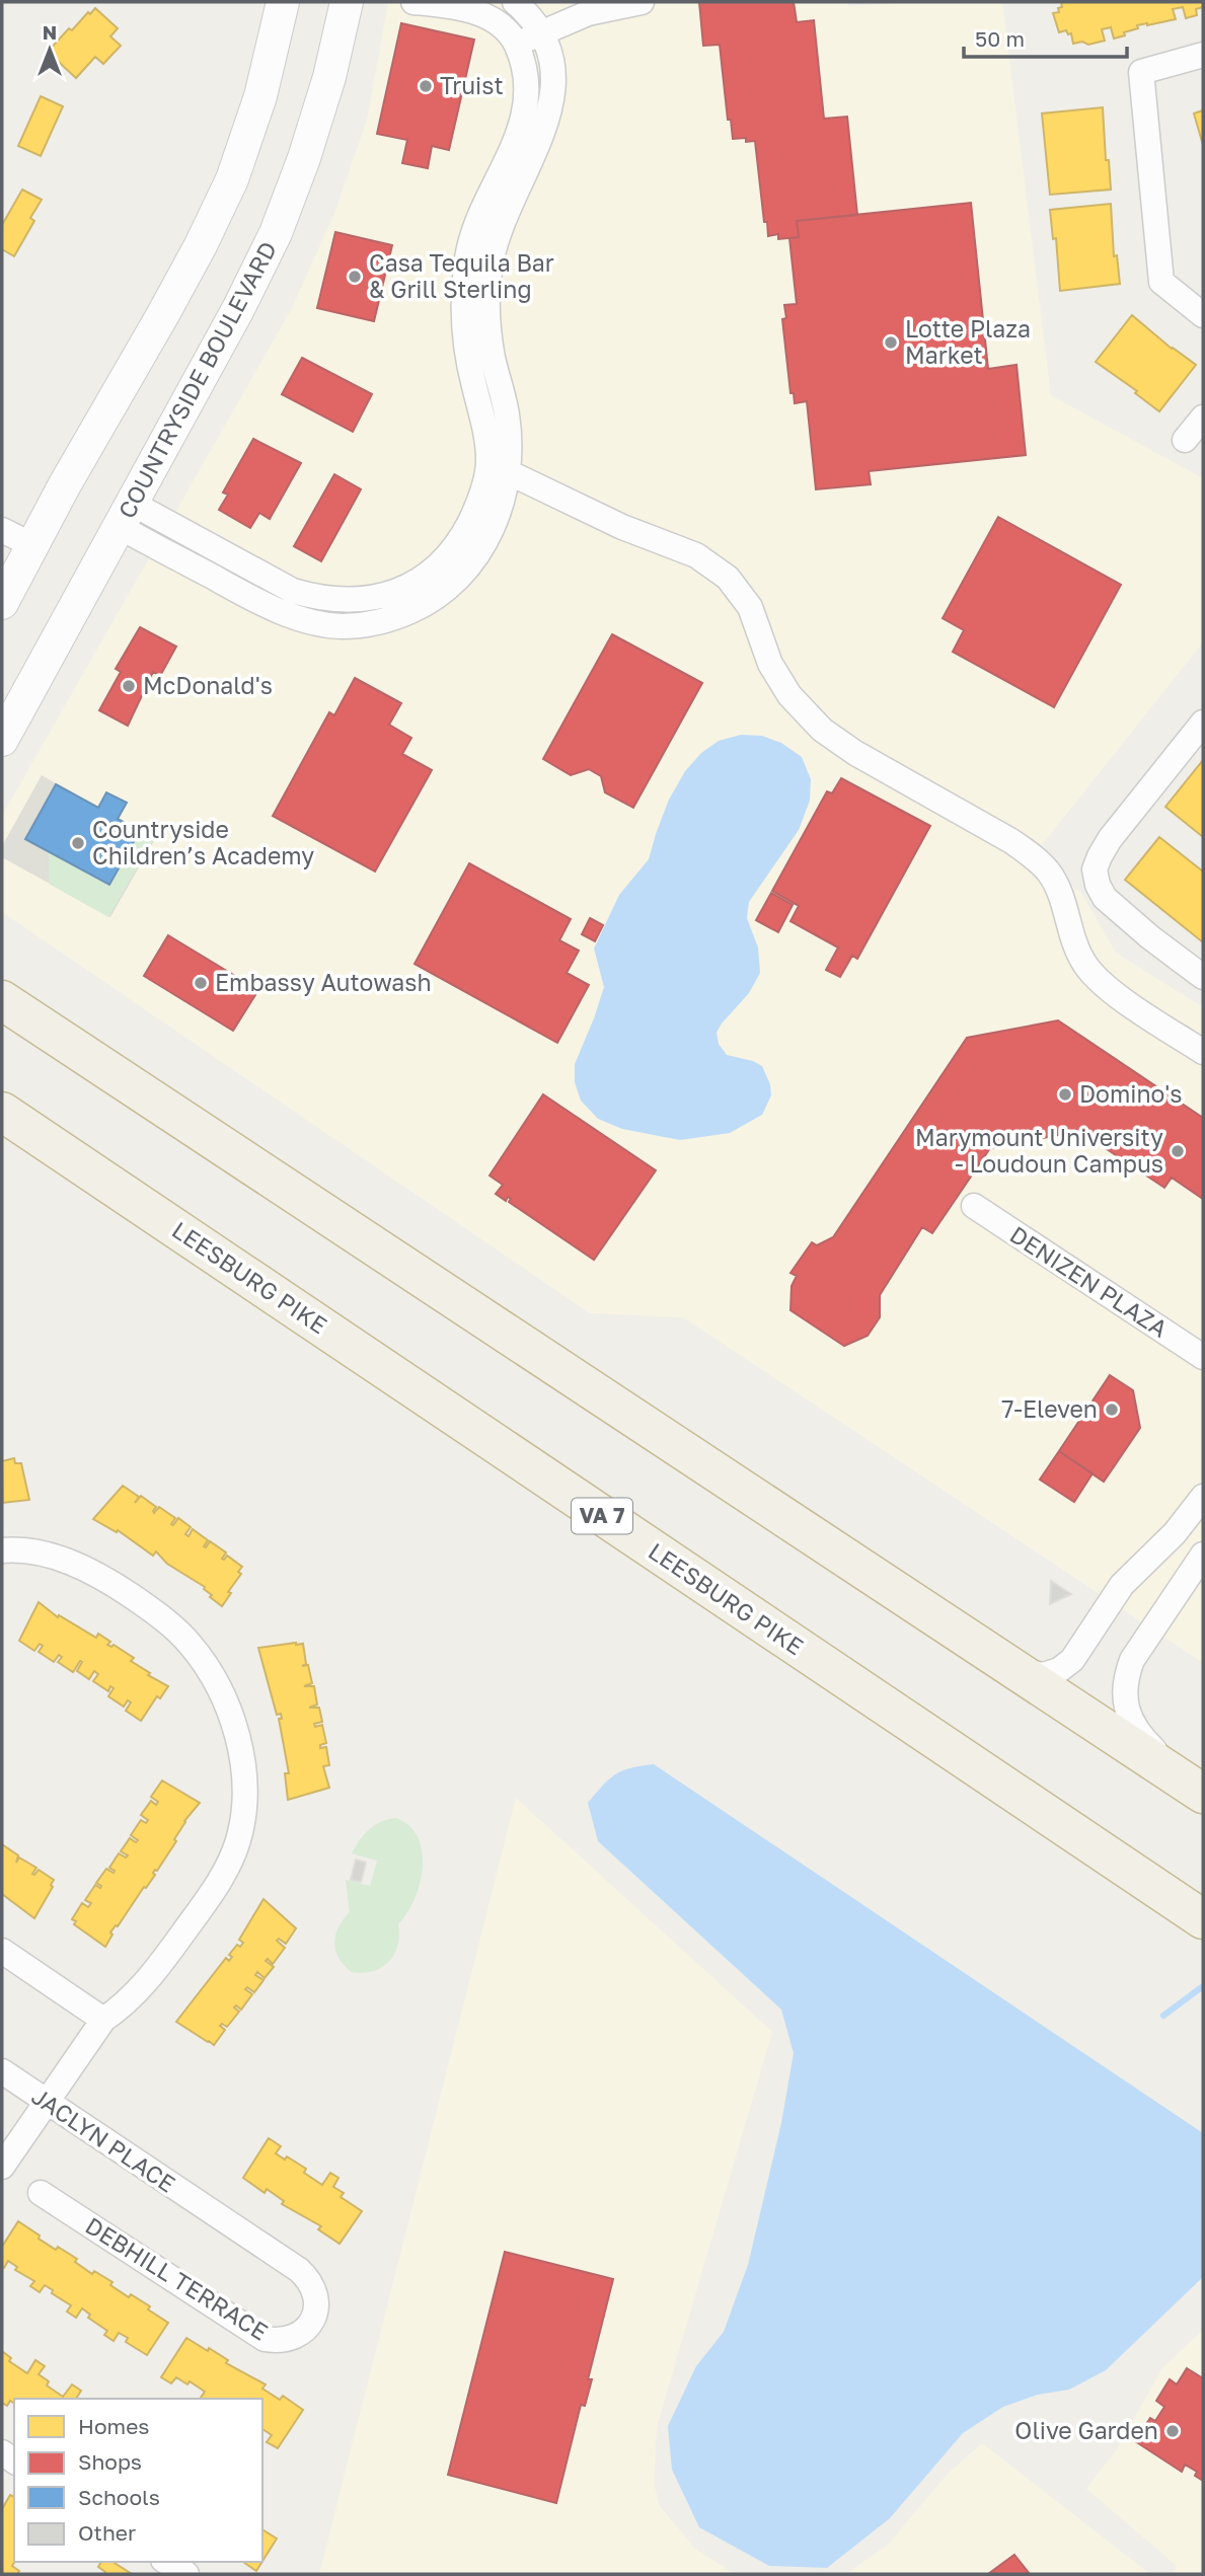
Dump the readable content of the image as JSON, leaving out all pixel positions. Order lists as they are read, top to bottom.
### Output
{
  "streets": {
    "highway": ["LEESBURG PIKE", "VA 7"],
    "street": [
      "COUNTRYSIDE BOULEVARD",
      "DENIZEN PLAZA",
      "JACLYN PLACE",
      "DEBHILL TERRACE"
    ]
  },
  "crossings": [
    ["JACLYN PLACE", "DEBHILL TERRACE"]
  ],
  "places": [
    "Truist",
    "Casa Tequila Bar & Grill Sterling",
    "Lotte Plaza Market",
    "McDonald's",
    "Countryside Children’s Academy",
    "Embassy Autowash",
    "Domino's",
    "Marymount University - Loudoun Campus",
    "7-Eleven",
    "Olive Garden"
  ],
  "legend": [
    "Homes",
    "Shops",
    "Schools",
    "Other"
  ],
  "scale_bar": "50 m",
  "north": "top"
}
